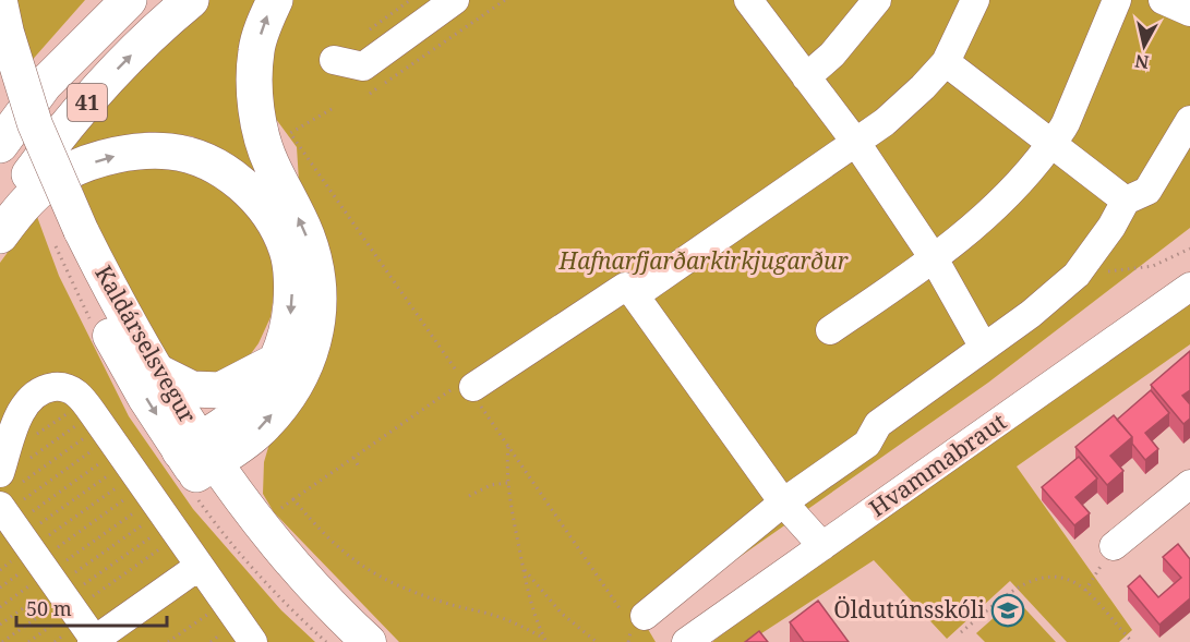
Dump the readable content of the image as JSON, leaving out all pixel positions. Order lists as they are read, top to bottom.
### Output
{
  "streets": {
    "highway": ["41"],
    "main road": ["Kaldárselsvegur"],
    "street": ["Hvammabraut"]
  },
  "parks": ["Hafnarfjarðarkirkjugarður"],
  "places": {
    "school or university": ["Öldutúnsskóli"]
  },
  "scale_bar": "50 m",
  "north": "bottom"
}
